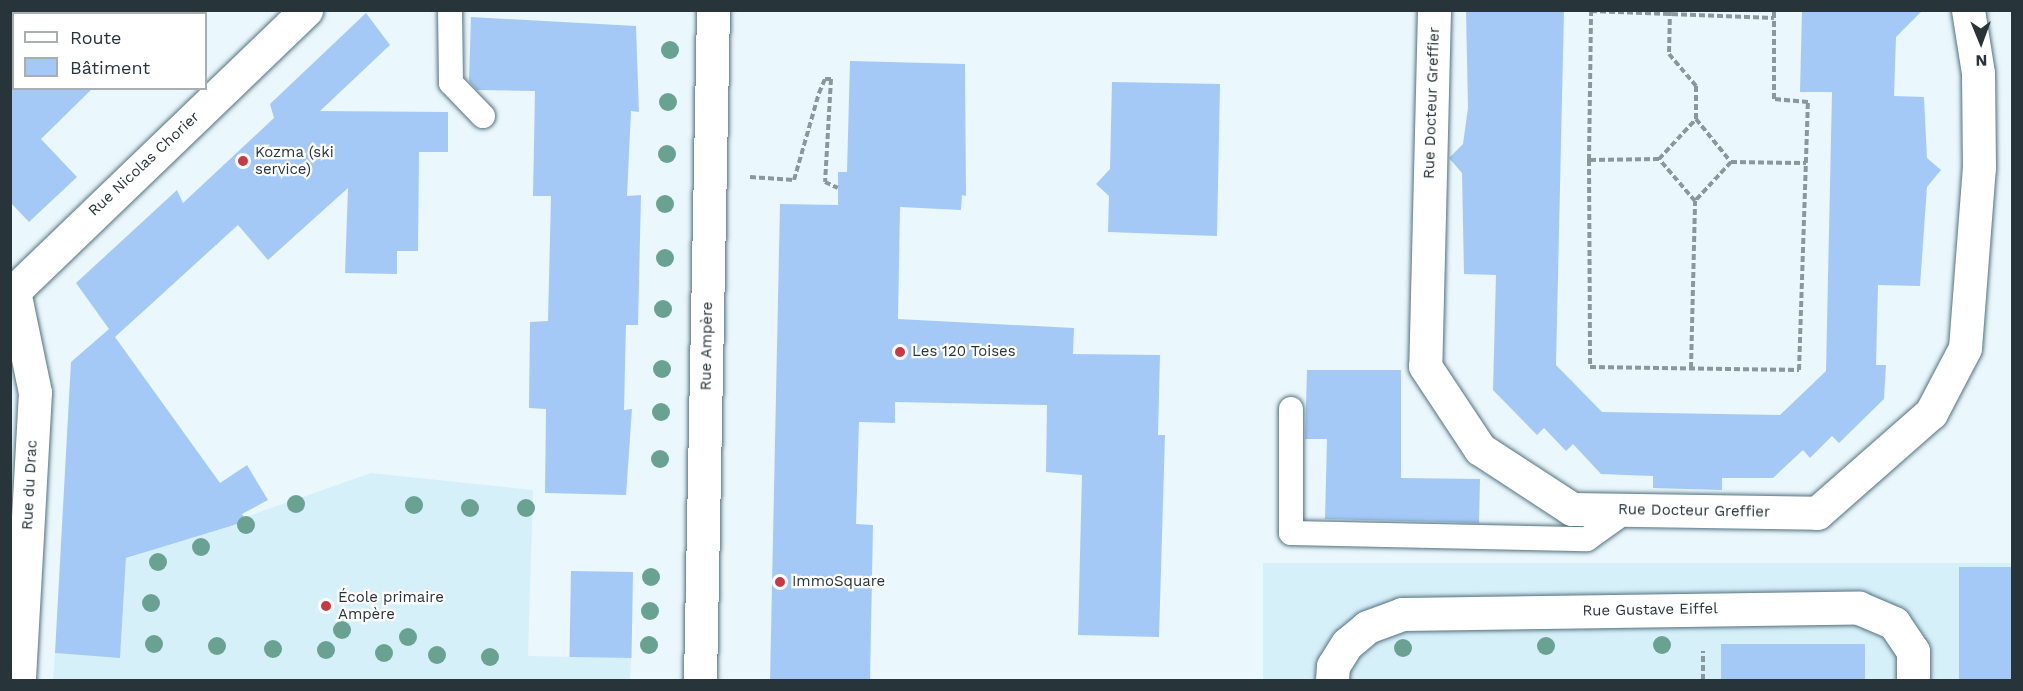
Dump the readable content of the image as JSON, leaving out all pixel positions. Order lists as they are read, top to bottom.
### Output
{
  "streets": {
    "street": [
      "Rue Docteur Greffier",
      "Rue Nicolas Chorier",
      "Rue Ampère",
      "Rue du Drac",
      "Rue Gustave Eiffel"
    ]
  },
  "crossings": [
    ["Rue Nicolas Chorier", "Rue du Drac"]
  ],
  "places": [
    "Kozma (ski service)",
    "Les 120 Toises",
    "ImmoSquare",
    "École primaire Ampère"
  ],
  "legend": ["Route", "Bâtiment"],
  "north": "bottom"
}
